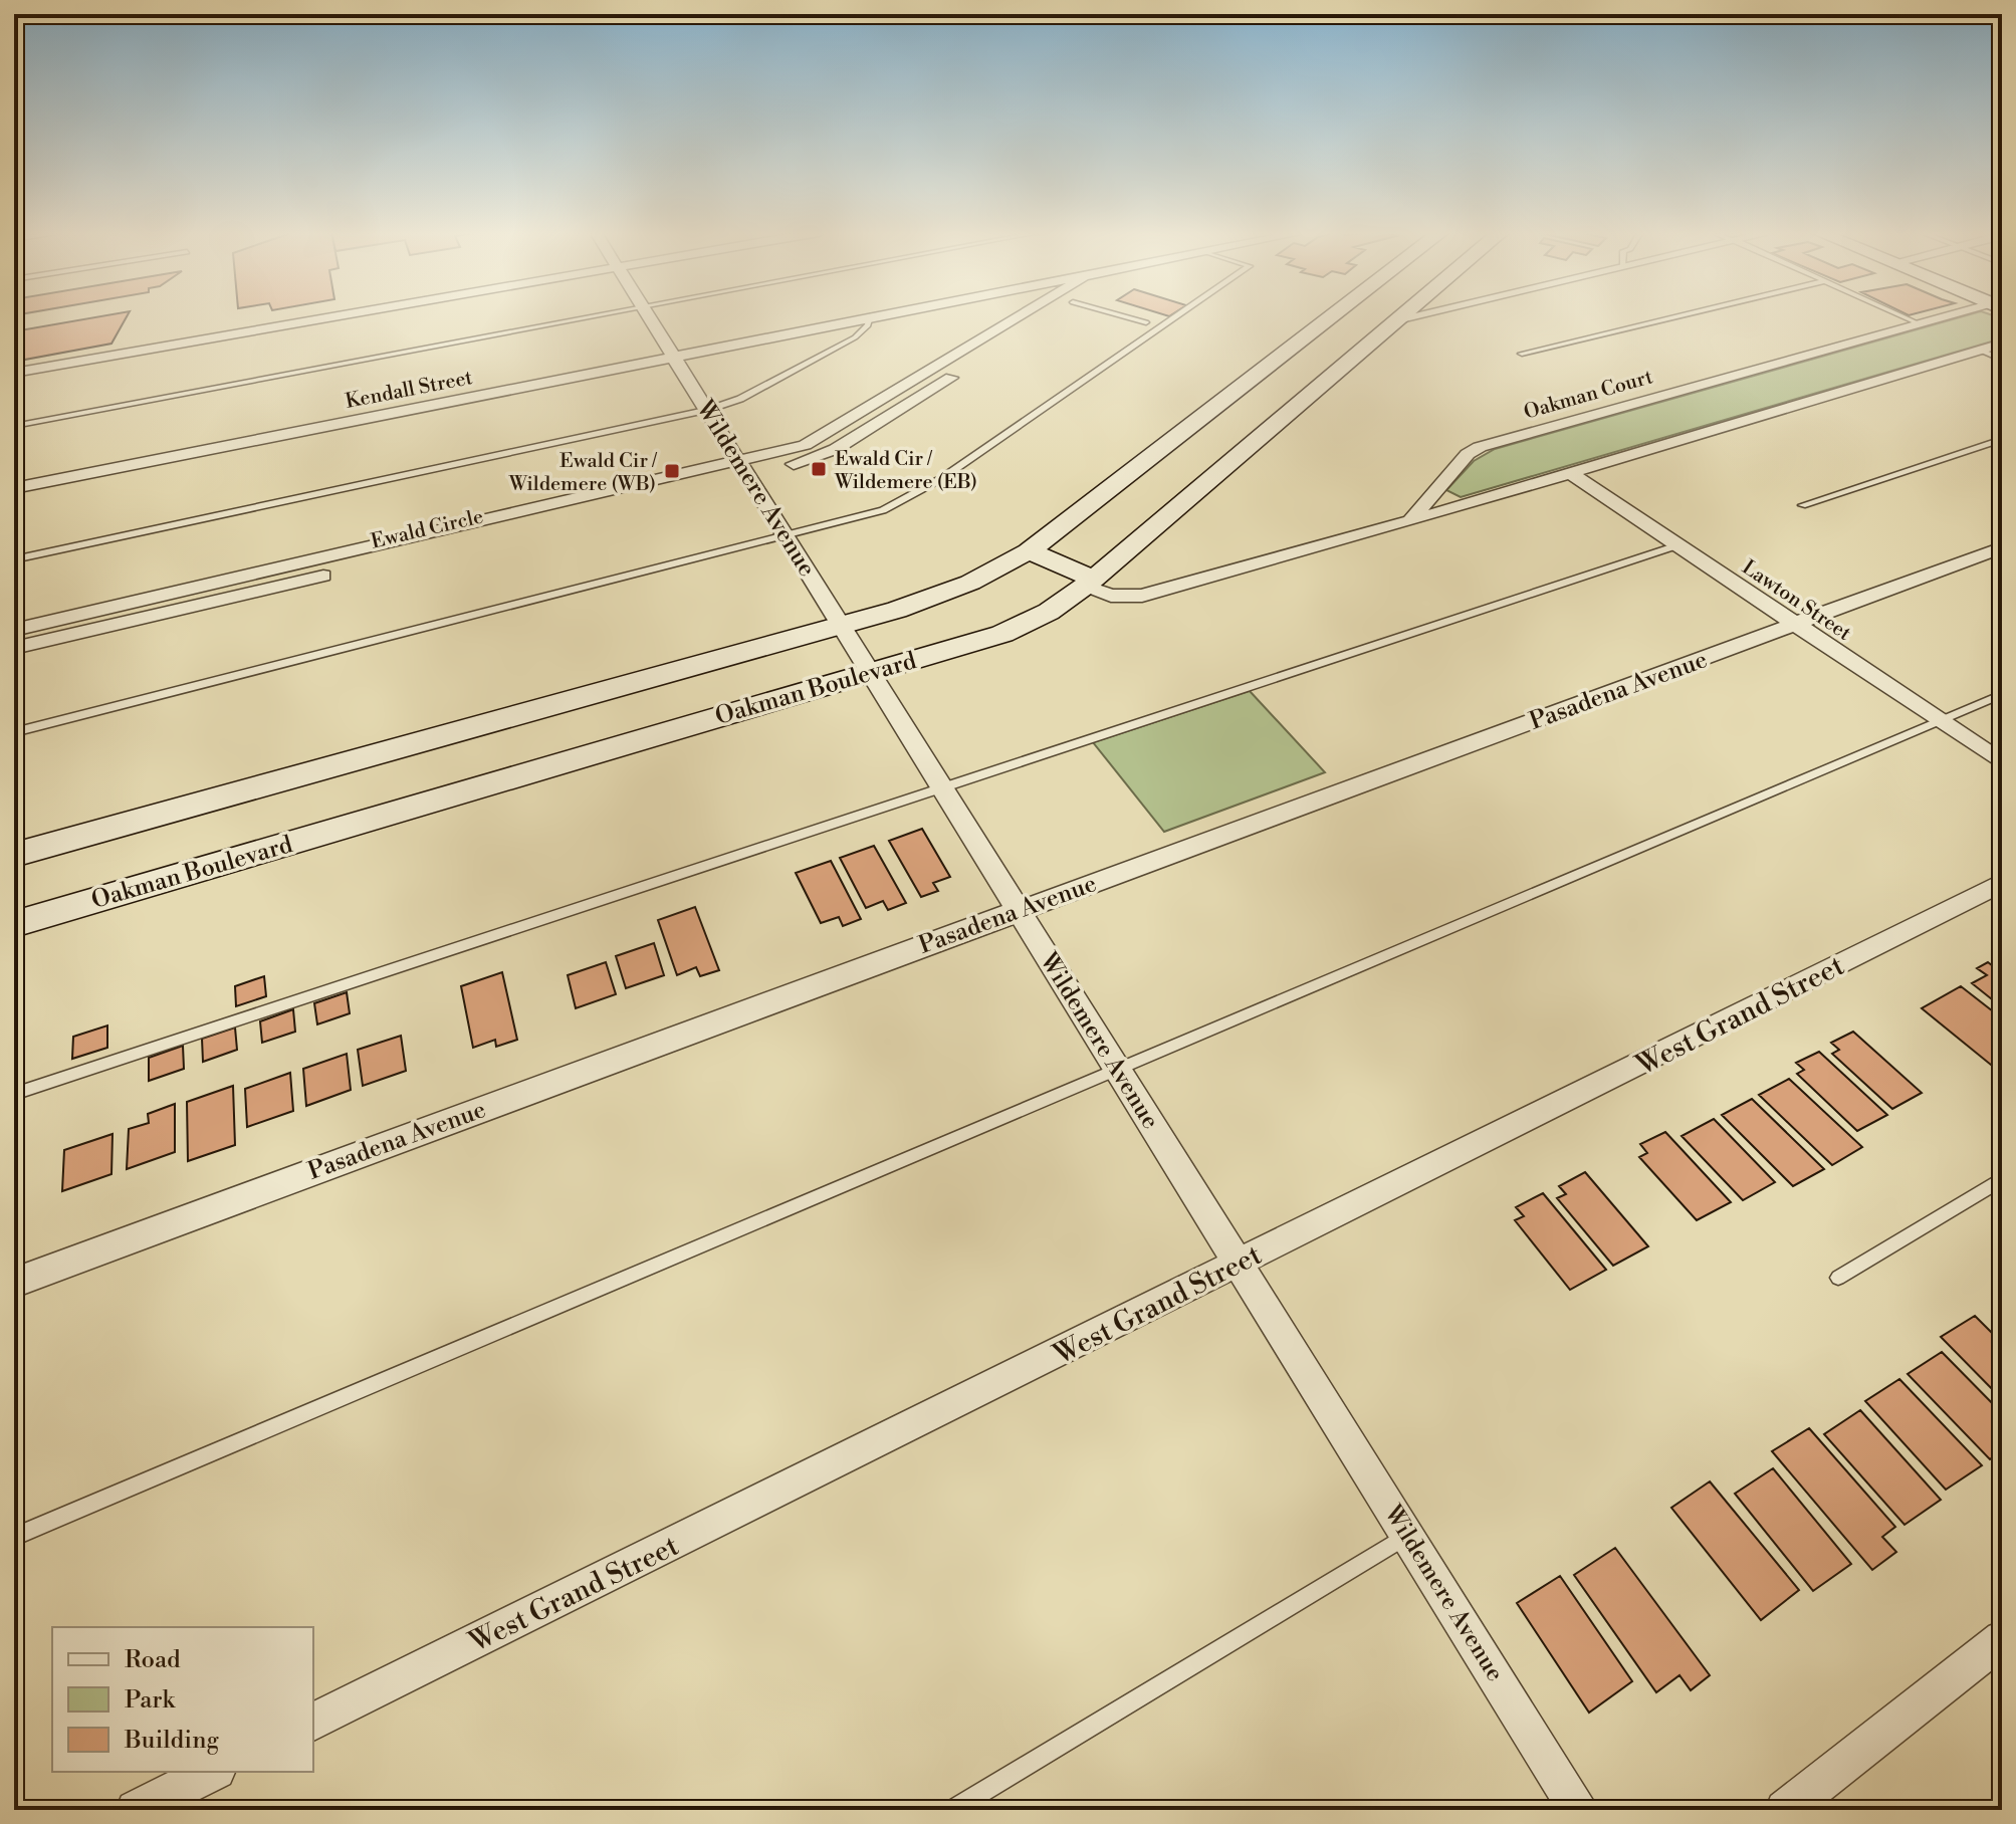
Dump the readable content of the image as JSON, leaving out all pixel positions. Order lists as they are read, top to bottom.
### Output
{
  "streets": {
    "street": [
      "Kendall Street",
      "Oakman Court",
      "Wildemere Avenue",
      "Ewald Circle",
      "Lawton Street",
      "Oakman Boulevard",
      "Pasadena Avenue",
      "West Grand Street"
    ]
  },
  "crossings": [
    ["Kendall Street", "Wildemere Avenue"],
    ["Wildemere Avenue", "Ewald Circle"],
    ["Wildemere Avenue", "Oakman Boulevard"],
    ["Wildemere Avenue", "Pasadena Avenue"],
    ["Wildemere Avenue", "West Grand Street"],
    ["Lawton Street", "Pasadena Avenue"]
  ],
  "places": {
    "transit": ["Ewald Cir / Wildemere (EB)", "Ewald Cir / Wildemere (WB)"]
  },
  "legend": ["Road", "Park", "Building"]
}
